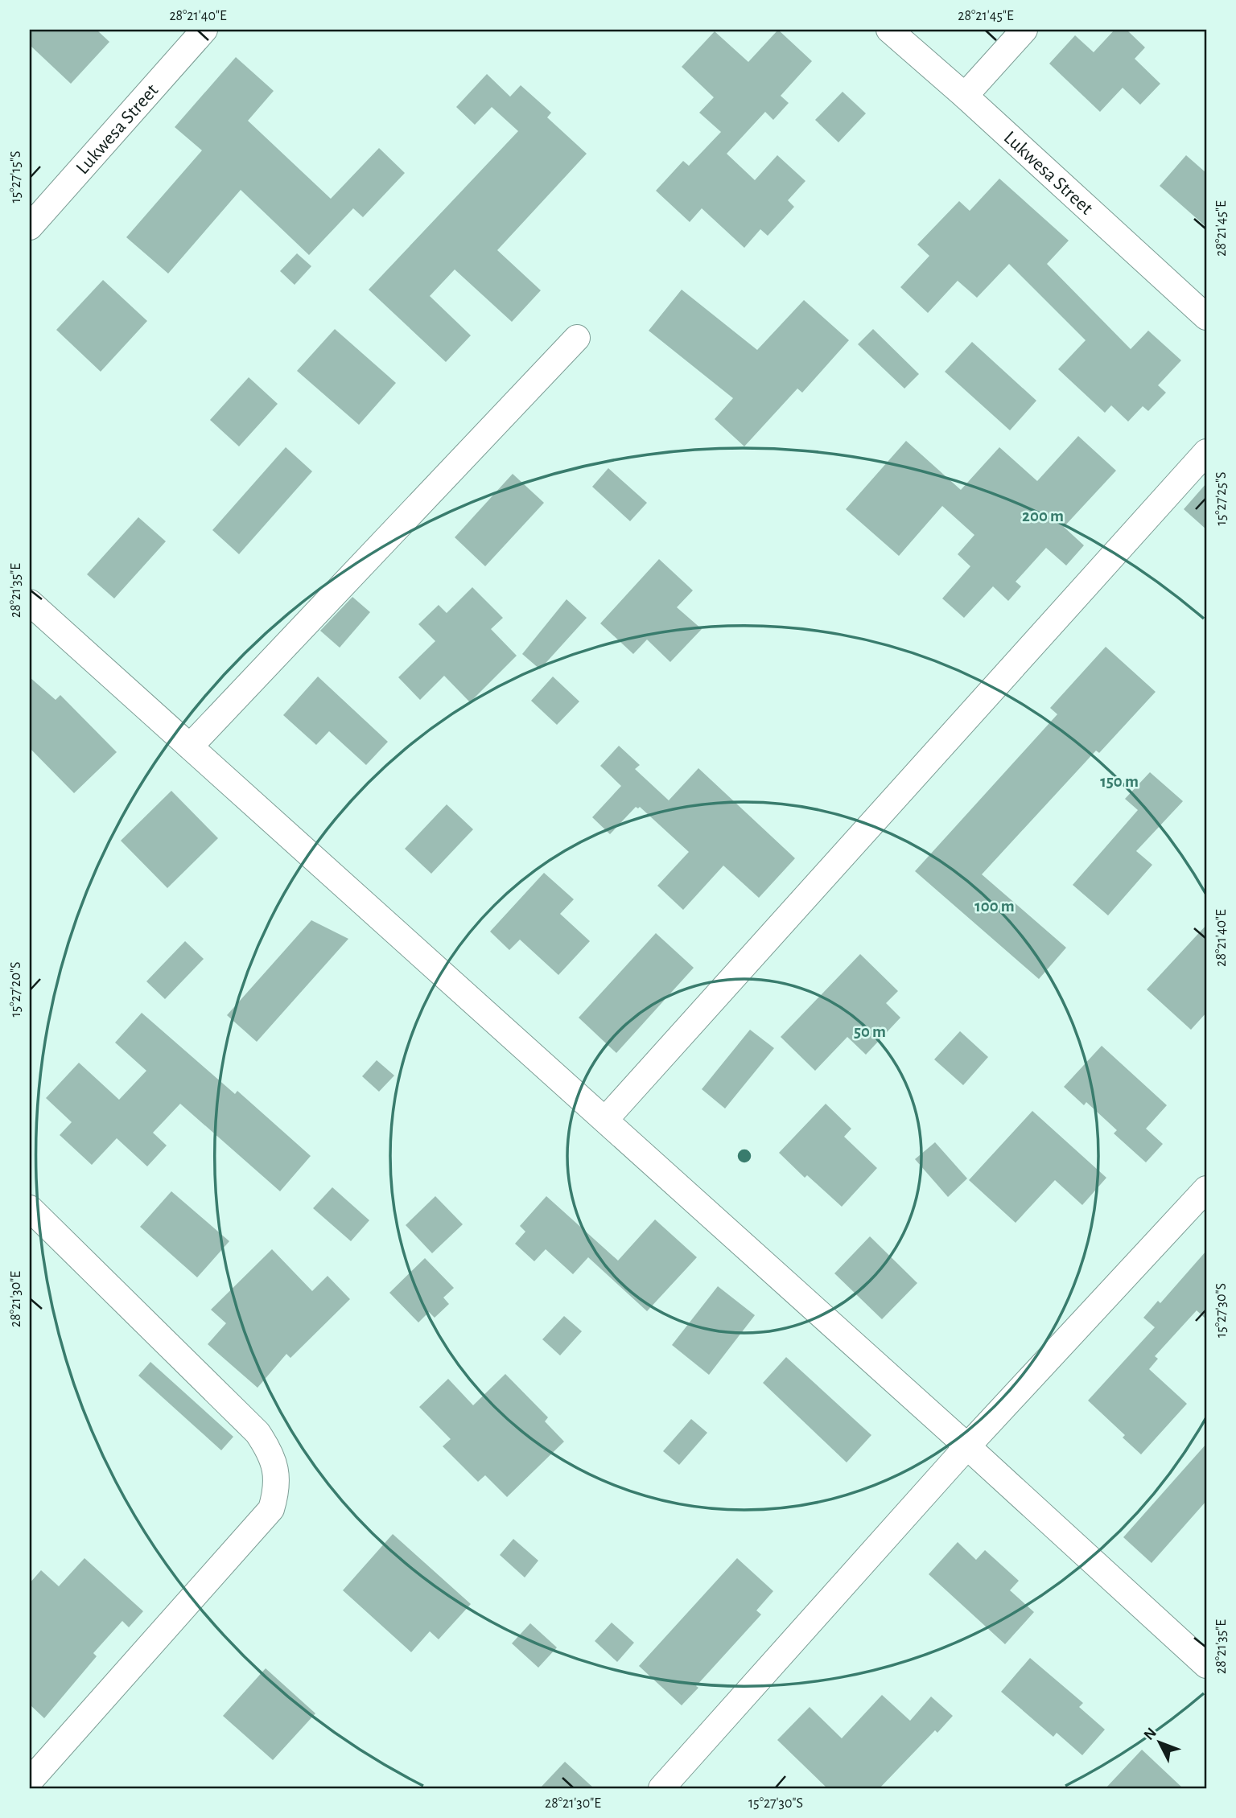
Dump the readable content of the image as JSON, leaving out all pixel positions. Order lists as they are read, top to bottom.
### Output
{
  "streets": {
    "street": ["Lukwesa Street"]
  },
  "north": "top left",
  "coordinates": [
    "28°21'40\"E",
    "28°21'45\"E",
    "15°27'15\"S",
    "15°27'25\"S",
    "28°21'35\"E",
    "15°27'20\"S",
    "28°21'30\"E",
    "15°27'30\"S"
  ],
  "rings": [
    "200 m",
    "150 m",
    "100 m",
    "50 m"
  ]
}
